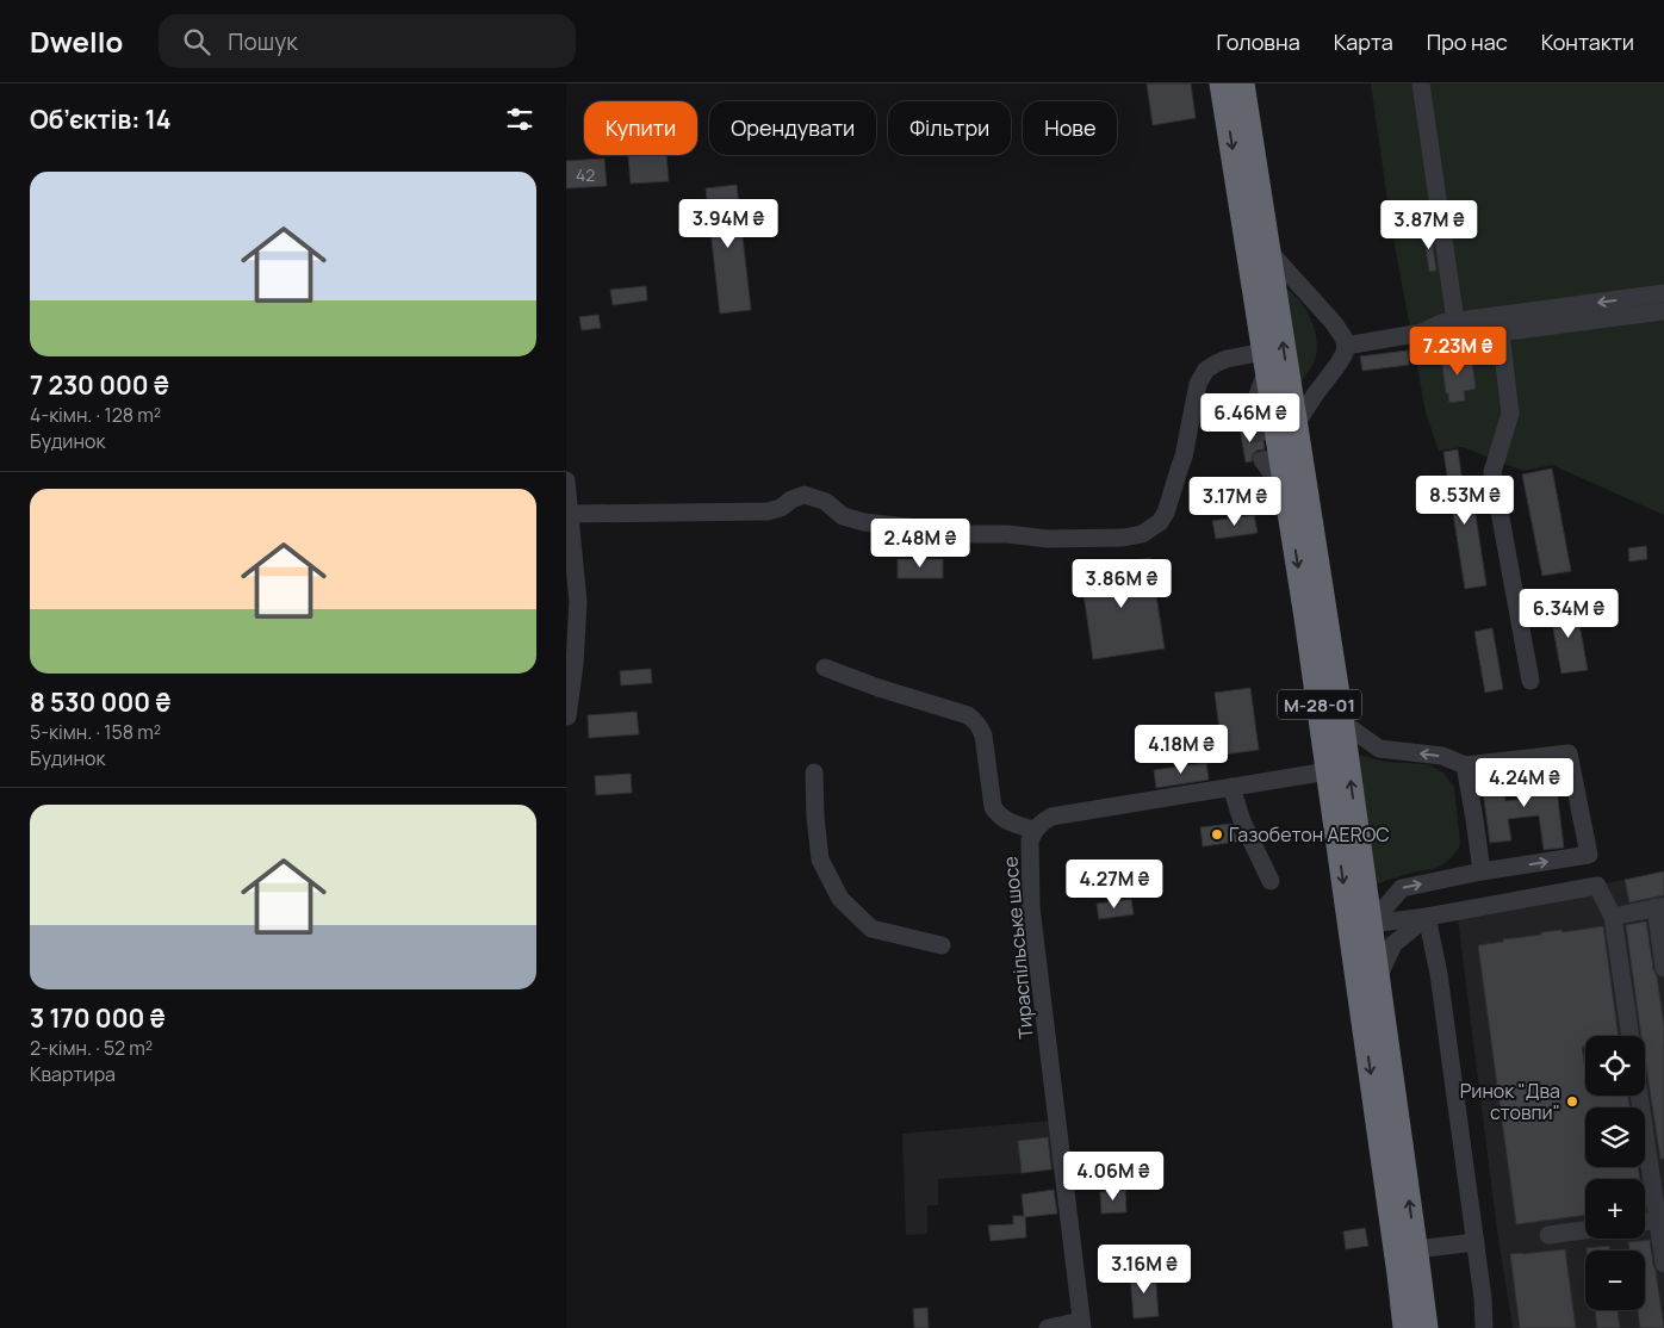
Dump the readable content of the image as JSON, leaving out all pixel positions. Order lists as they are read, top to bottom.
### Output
{
  "streets": {
    "highway": ["М-28-01"],
    "street": ["Тираспільське шосе"]
  },
  "crossings": [
    ["М-28-01", "Тираспільське шосе"]
  ],
  "places": ["Газобетон AEROC", "Ринок \"Два стовпи\""],
  "house_numbers": ["42"],
  "page": {
    "header": "Dwello",
    "search": "Пошук",
    "nav": [
      "Головна",
      "Карта",
      "Про нас",
      "Контакти"
    ],
    "heading": "Об’єктів: 14",
    "chip": [
      "Купити",
      "Орендувати",
      "Фільтри",
      "Нове"
    ],
    "list": [
      {
        "name": "7 230 000 ₴",
        "note": "4-кімн. · 128 m² · Будинок"
      },
      {
        "name": "8 530 000 ₴",
        "note": "5-кімн. · 158 m² · Будинок"
      },
      {
        "name": "3 170 000 ₴",
        "note": "2-кімн. · 52 m² · Квартира"
      }
    ],
    "price": [
      "3.94M ₴",
      "3.87M ₴",
      "7.23M ₴",
      "6.46M ₴",
      "8.53M ₴",
      "3.17M ₴",
      "2.48M ₴",
      "3.86M ₴",
      "6.34M ₴",
      "4.18M ₴",
      "4.24M ₴",
      "4.27M ₴",
      "4.06M ₴",
      "3.16M ₴"
    ],
    "map_buttons": ["+", "−"]
  }
}
